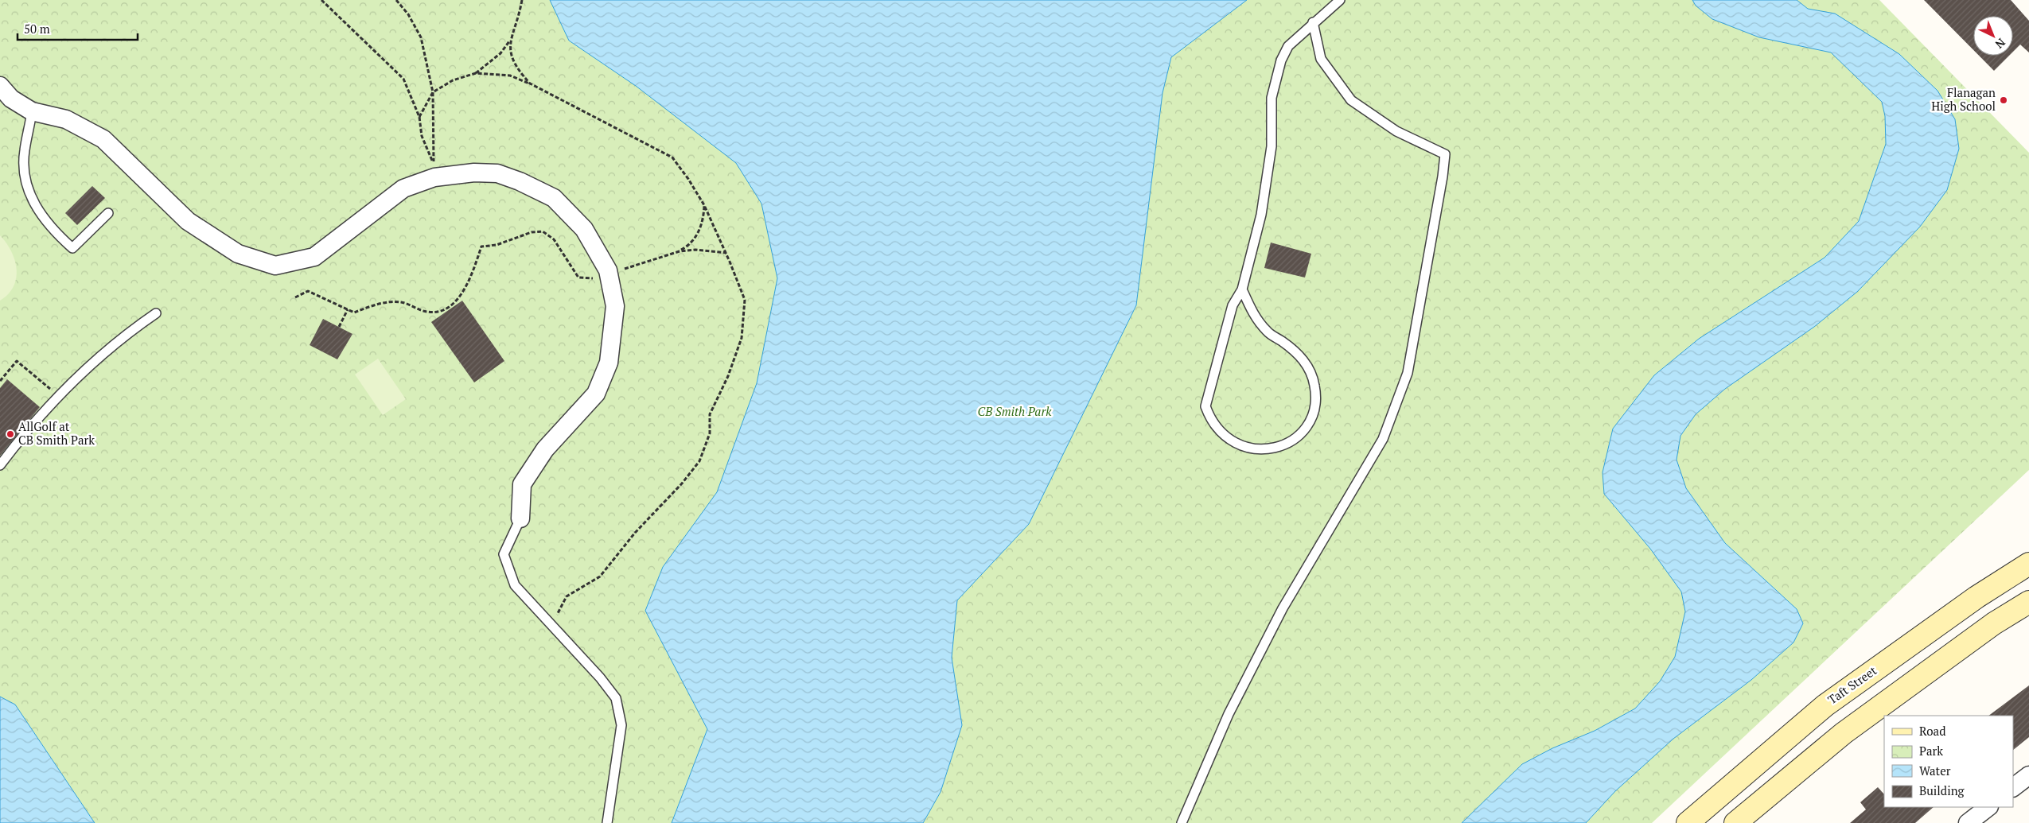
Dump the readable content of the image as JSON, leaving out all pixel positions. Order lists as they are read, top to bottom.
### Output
{
  "streets": {
    "street": ["Taft Street"]
  },
  "parks": ["CB Smith Park"],
  "places": ["Flanagan High School", "AllGolf at CB Smith Park"],
  "legend": [
    "Road",
    "Park",
    "Water",
    "Building"
  ],
  "scale_bar": "50 m",
  "north": "bottom right"
}
